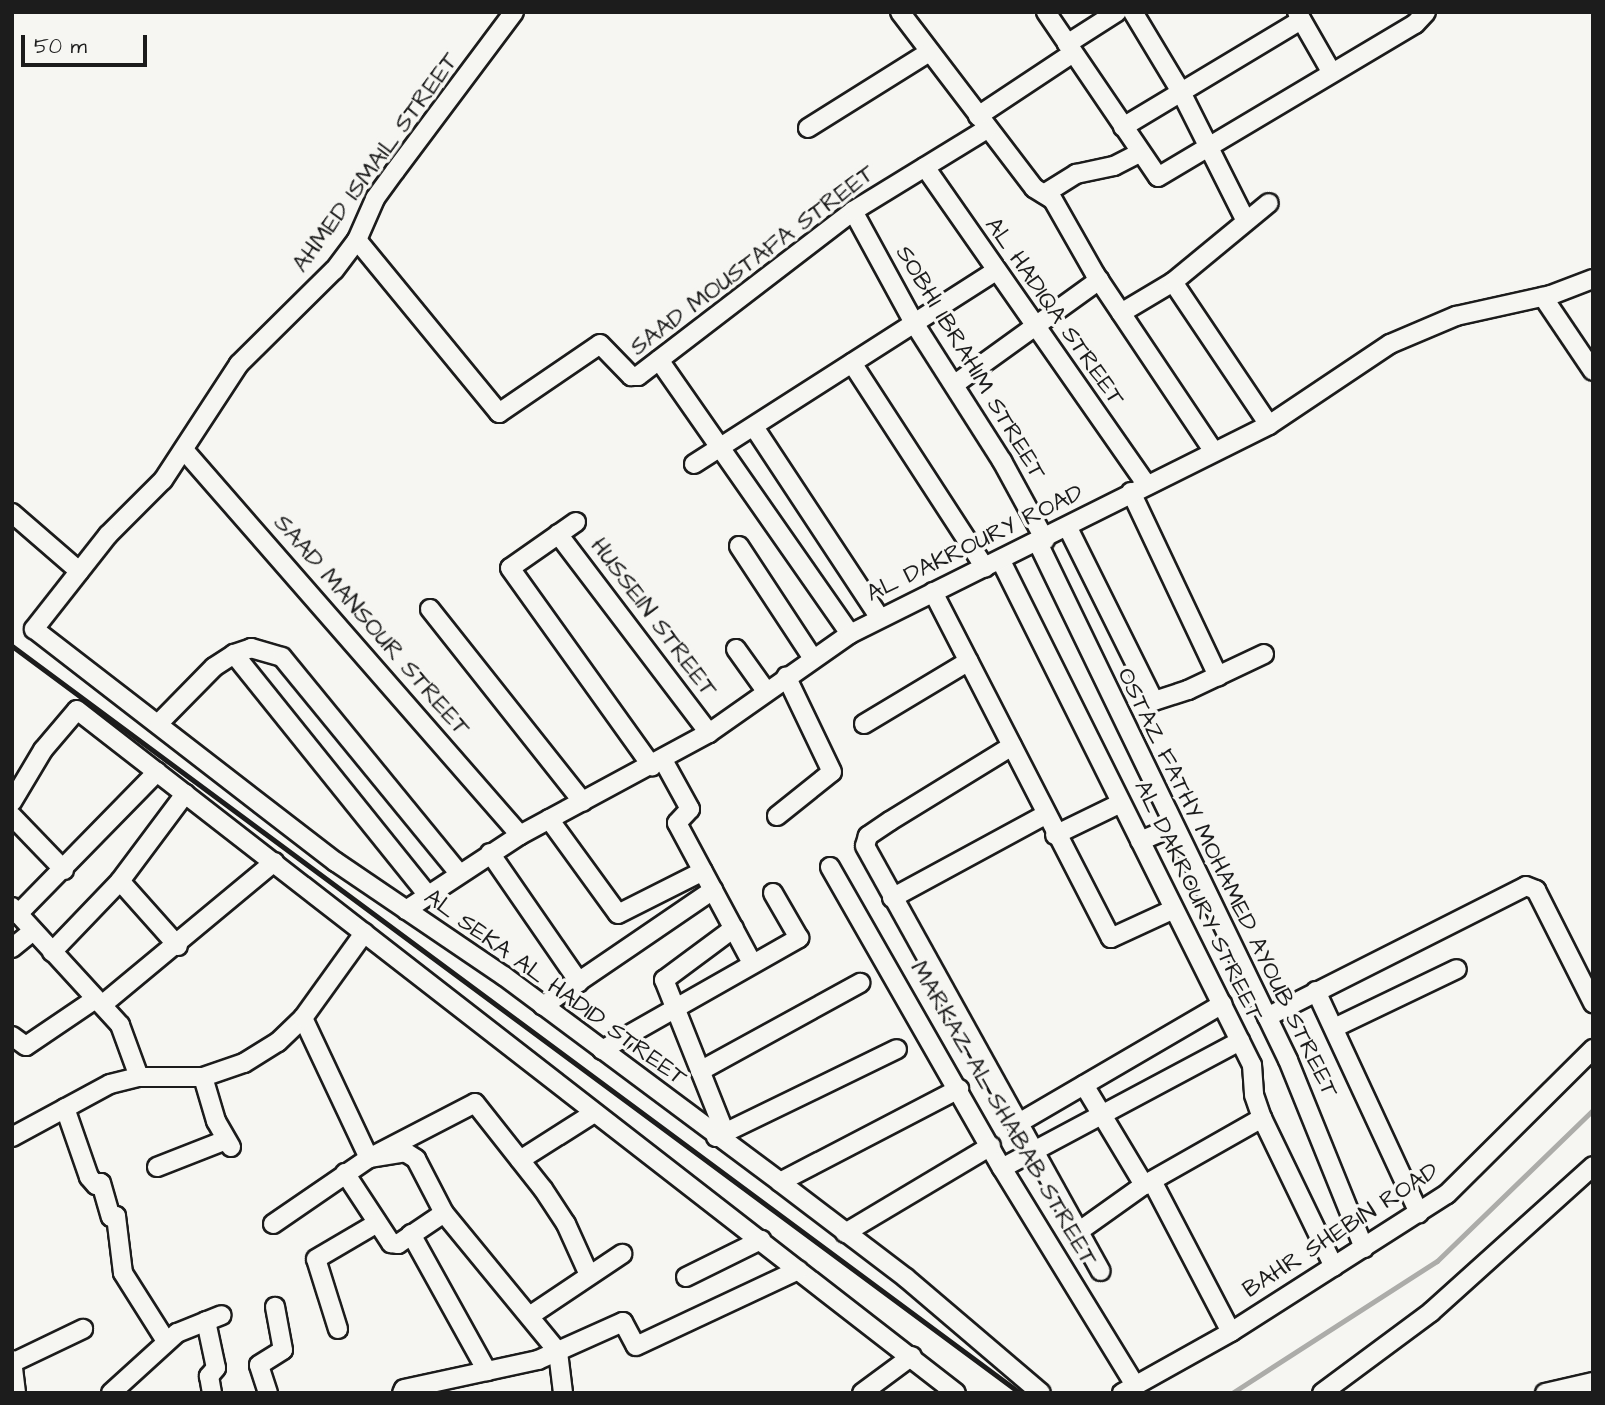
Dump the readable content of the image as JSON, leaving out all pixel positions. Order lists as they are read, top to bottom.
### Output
{
  "streets": {
    "street": [
      "AHMED ISMAIL STREET",
      "SAAD MOUSTAFA STREET",
      "AL HADIQA STREET",
      "SOBHI IBRAHIM STREET",
      "AL DAKROURY ROAD",
      "HUSSEIN STREET",
      "SAAD MANSOUR STREET",
      "OSTAZ FATHY MOHAMED AYOUB STREET",
      "AL DAKROURY STREET",
      "AL SEKA AL HADID STREET",
      "MARKAZ AL SHABAB STREET",
      "BAHR SHEBIN ROAD"
    ]
  },
  "crossings": [
    ["AHMED ISMAIL STREET", "SAAD MOUSTAFA STREET"],
    ["AHMED ISMAIL STREET", "SAAD MANSOUR STREET"],
    ["AHMED ISMAIL STREET", "AL SEKA AL HADID STREET"],
    ["SAAD MOUSTAFA STREET", "AL HADIQA STREET"],
    ["SAAD MOUSTAFA STREET", "SOBHI IBRAHIM STREET"],
    ["AL HADIQA STREET", "AL DAKROURY ROAD"],
    ["SOBHI IBRAHIM STREET", "AL DAKROURY ROAD"],
    ["SOBHI IBRAHIM STREET", "OSTAZ FATHY MOHAMED AYOUB STREET"],
    ["AL DAKROURY ROAD", "HUSSEIN STREET"],
    ["AL DAKROURY ROAD", "SAAD MANSOUR STREET"],
    ["AL DAKROURY ROAD", "OSTAZ FATHY MOHAMED AYOUB STREET"],
    ["AL DAKROURY ROAD", "AL DAKROURY STREET"],
    ["AL DAKROURY ROAD", "AL SEKA AL HADID STREET"],
    ["OSTAZ FATHY MOHAMED AYOUB STREET", "BAHR SHEBIN ROAD"],
    ["AL DAKROURY STREET", "BAHR SHEBIN ROAD"],
    ["MARKAZ AL SHABAB STREET", "BAHR SHEBIN ROAD"]
  ],
  "scale_bar": "50 m"
}
